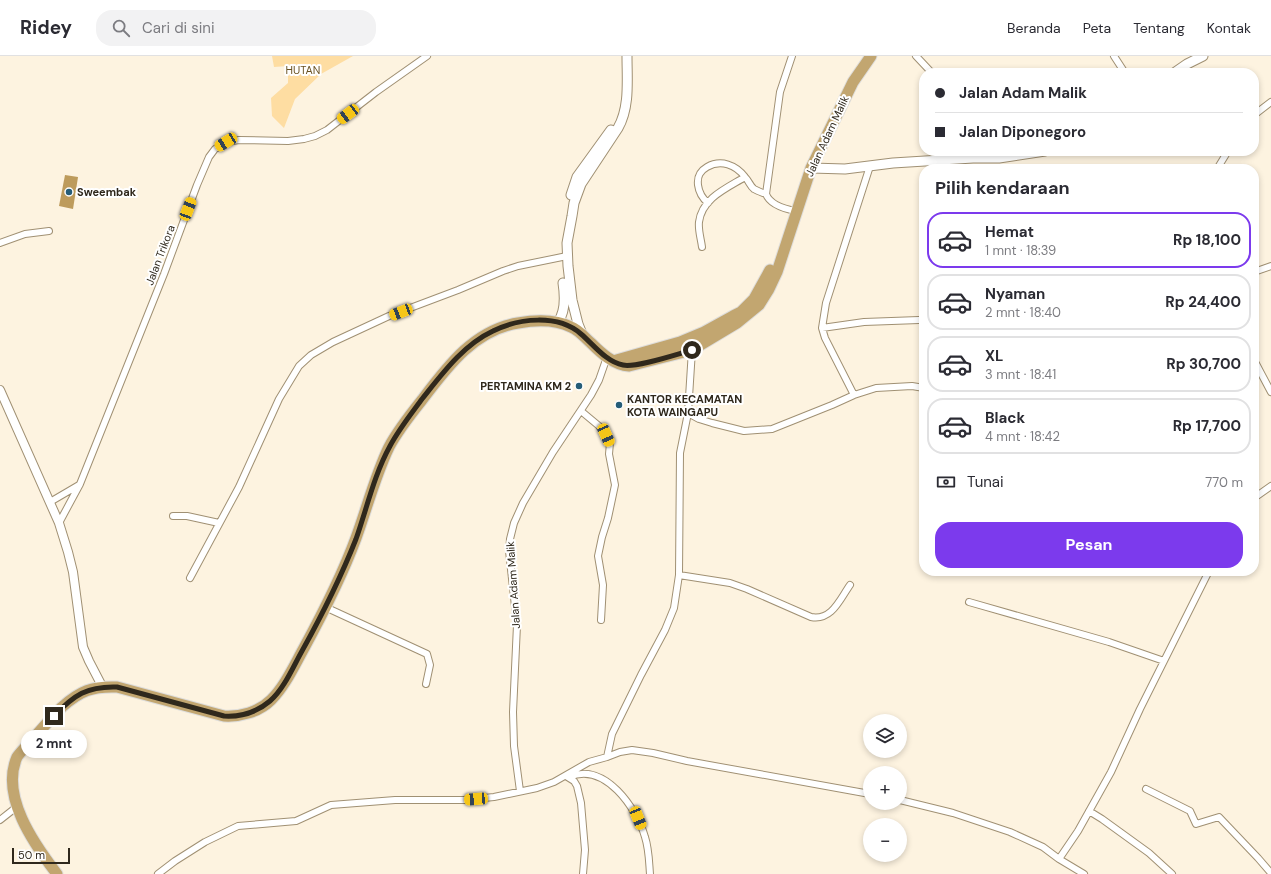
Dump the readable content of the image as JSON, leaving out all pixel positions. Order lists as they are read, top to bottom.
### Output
{
  "streets": {
    "highway": ["Jalan Adam Malik"],
    "street": ["Jalan Trikora"]
  },
  "parks": ["HUTAN"],
  "places": ["Sweembak", "PERTAMINA KM 2", "KANTOR KECAMATAN KOTA WAINGAPU"],
  "scale_bar": "50 m",
  "page": {
    "header": "Ridey",
    "search": "Cari di sini",
    "nav": [
      "Beranda",
      "Peta",
      "Tentang",
      "Kontak"
    ],
    "banner": ["Jalan Adam Malik", "Jalan Diponegoro"],
    "heading": "Pilih kendaraan",
    "list": [
      {
        "name": "Hemat",
        "note": "1 mnt · 18:39",
        "value": "Rp 18,100"
      },
      {
        "name": "Nyaman",
        "note": "2 mnt · 18:40",
        "value": "Rp 24,400"
      },
      {
        "name": "XL",
        "note": "3 mnt · 18:41",
        "value": "Rp 30,700"
      },
      {
        "name": "Black",
        "note": "4 mnt · 18:42",
        "value": "Rp 17,700"
      }
    ],
    "pay": ["Tunai", "770 m"],
    "buttons": "Pesan",
    "map_buttons": ["+", "−"],
    "bubble": "2 mnt",
    "scale": "50 m"
  }
}
